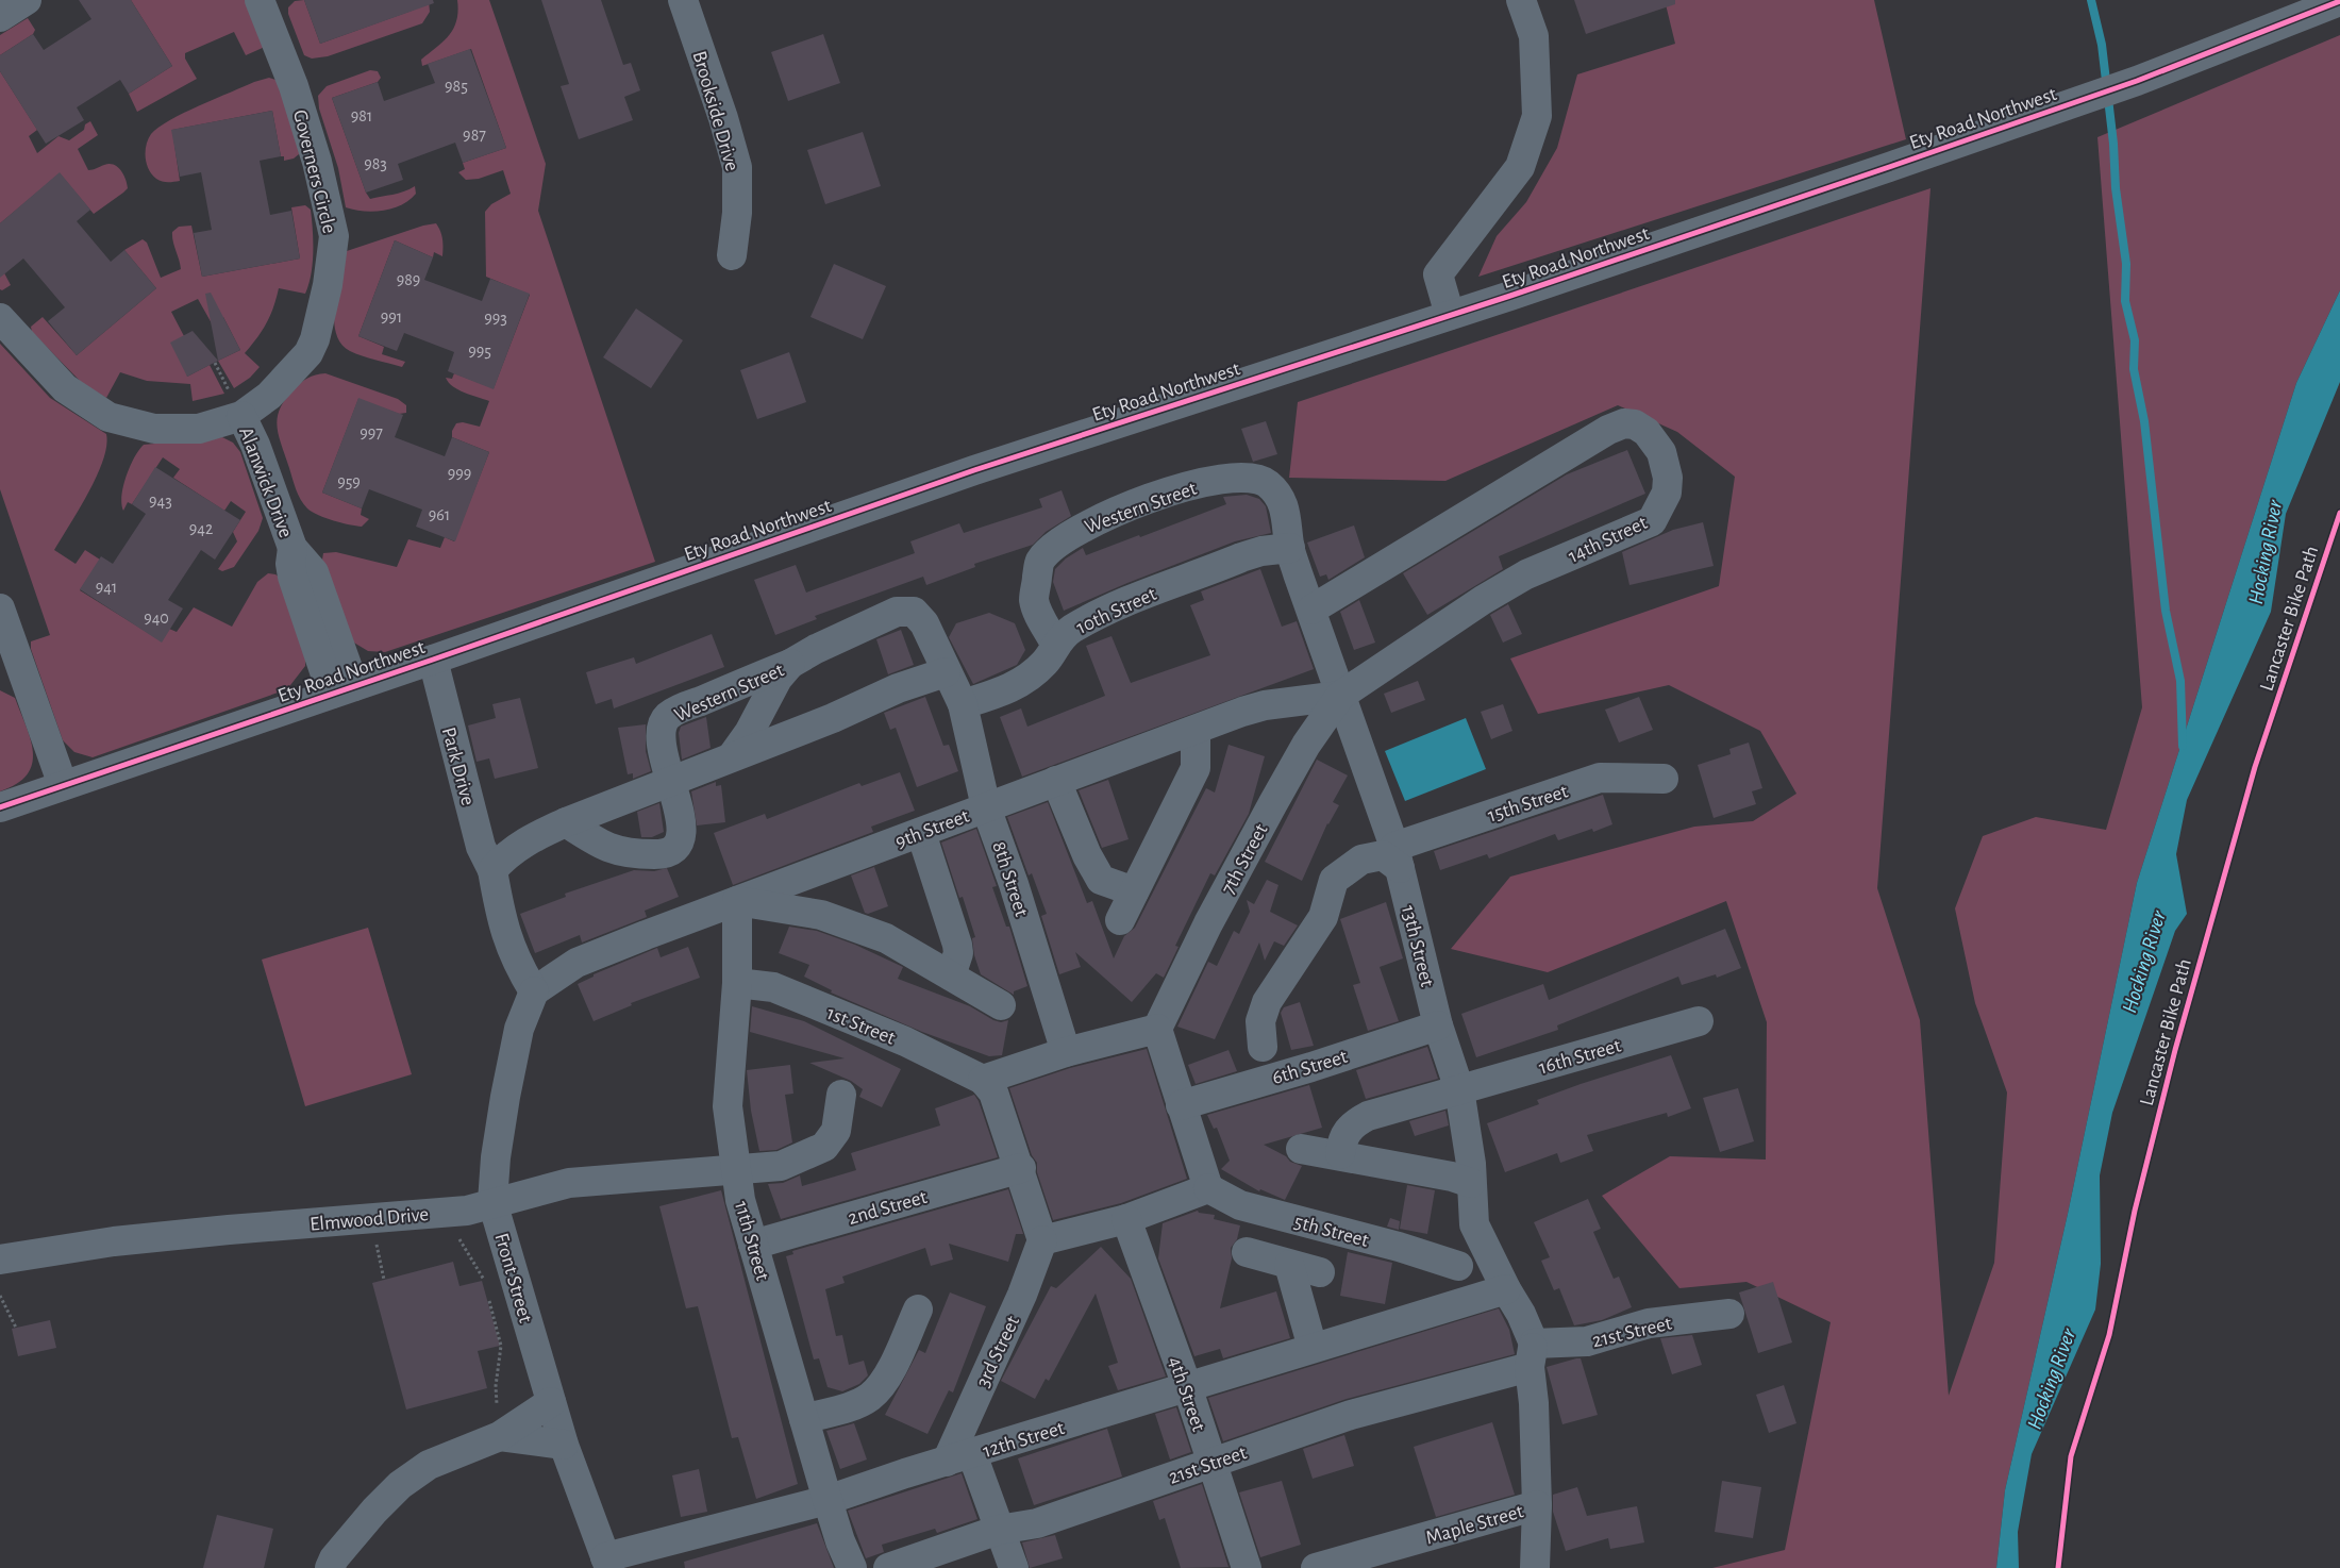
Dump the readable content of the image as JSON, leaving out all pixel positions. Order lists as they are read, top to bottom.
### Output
{
  "streets": {
    "street": [
      "Brookside Drive",
      "Ety Road Northwest",
      "Governers Circle",
      "Alanwick Drive",
      "Western Street",
      "14th Street",
      "10th Street",
      "Park Drive",
      "15th Street",
      "9th Street",
      "7th Street",
      "8th Street",
      "13th Street",
      "1st Street",
      "16th Street",
      "6th Street",
      "2nd Street",
      "Elmwood Drive",
      "5th Street",
      "11th Street",
      "Front Street",
      "21st Street",
      "3rd Street",
      "4th Street",
      "12th Street",
      "Maple Street"
    ],
    "cycle path": ["Lancaster Bike Path"]
  },
  "crossings": [
    ["Ety Road Northwest", "Alanwick Drive"],
    ["Ety Road Northwest", "Park Drive"],
    ["Governers Circle", "Alanwick Drive"],
    ["Western Street", "10th Street"],
    ["Western Street", "8th Street"],
    ["Western Street", "13th Street"],
    ["14th Street", "9th Street"],
    ["14th Street", "7th Street"],
    ["14th Street", "13th Street"],
    ["10th Street", "8th Street"],
    ["10th Street", "13th Street"],
    ["15th Street", "13th Street"],
    ["9th Street", "7th Street"],
    ["9th Street", "8th Street"],
    ["9th Street", "13th Street"],
    ["9th Street", "11th Street"],
    ["9th Street", "Front Street"],
    ["7th Street", "13th Street"],
    ["13th Street", "16th Street"],
    ["13th Street", "6th Street"],
    ["13th Street", "21st Street"],
    ["13th Street", "12th Street"],
    ["13th Street", "Maple Street"],
    ["1st Street", "11th Street"],
    ["2nd Street", "11th Street"],
    ["Elmwood Drive", "11th Street"],
    ["Elmwood Drive", "Front Street"],
    ["11th Street", "12th Street"],
    ["Front Street", "12th Street"],
    ["21st Street", "4th Street"],
    ["21st Street", "Maple Street"],
    ["3rd Street", "12th Street"],
    ["4th Street", "12th Street"]
  ],
  "water": ["Hocking River"],
  "house_numbers": [
    "985",
    "981",
    "987",
    "983",
    "989",
    "991",
    "993",
    "995",
    "997",
    "999",
    "959",
    "943",
    "961",
    "942",
    "941",
    "940"
  ]
}
